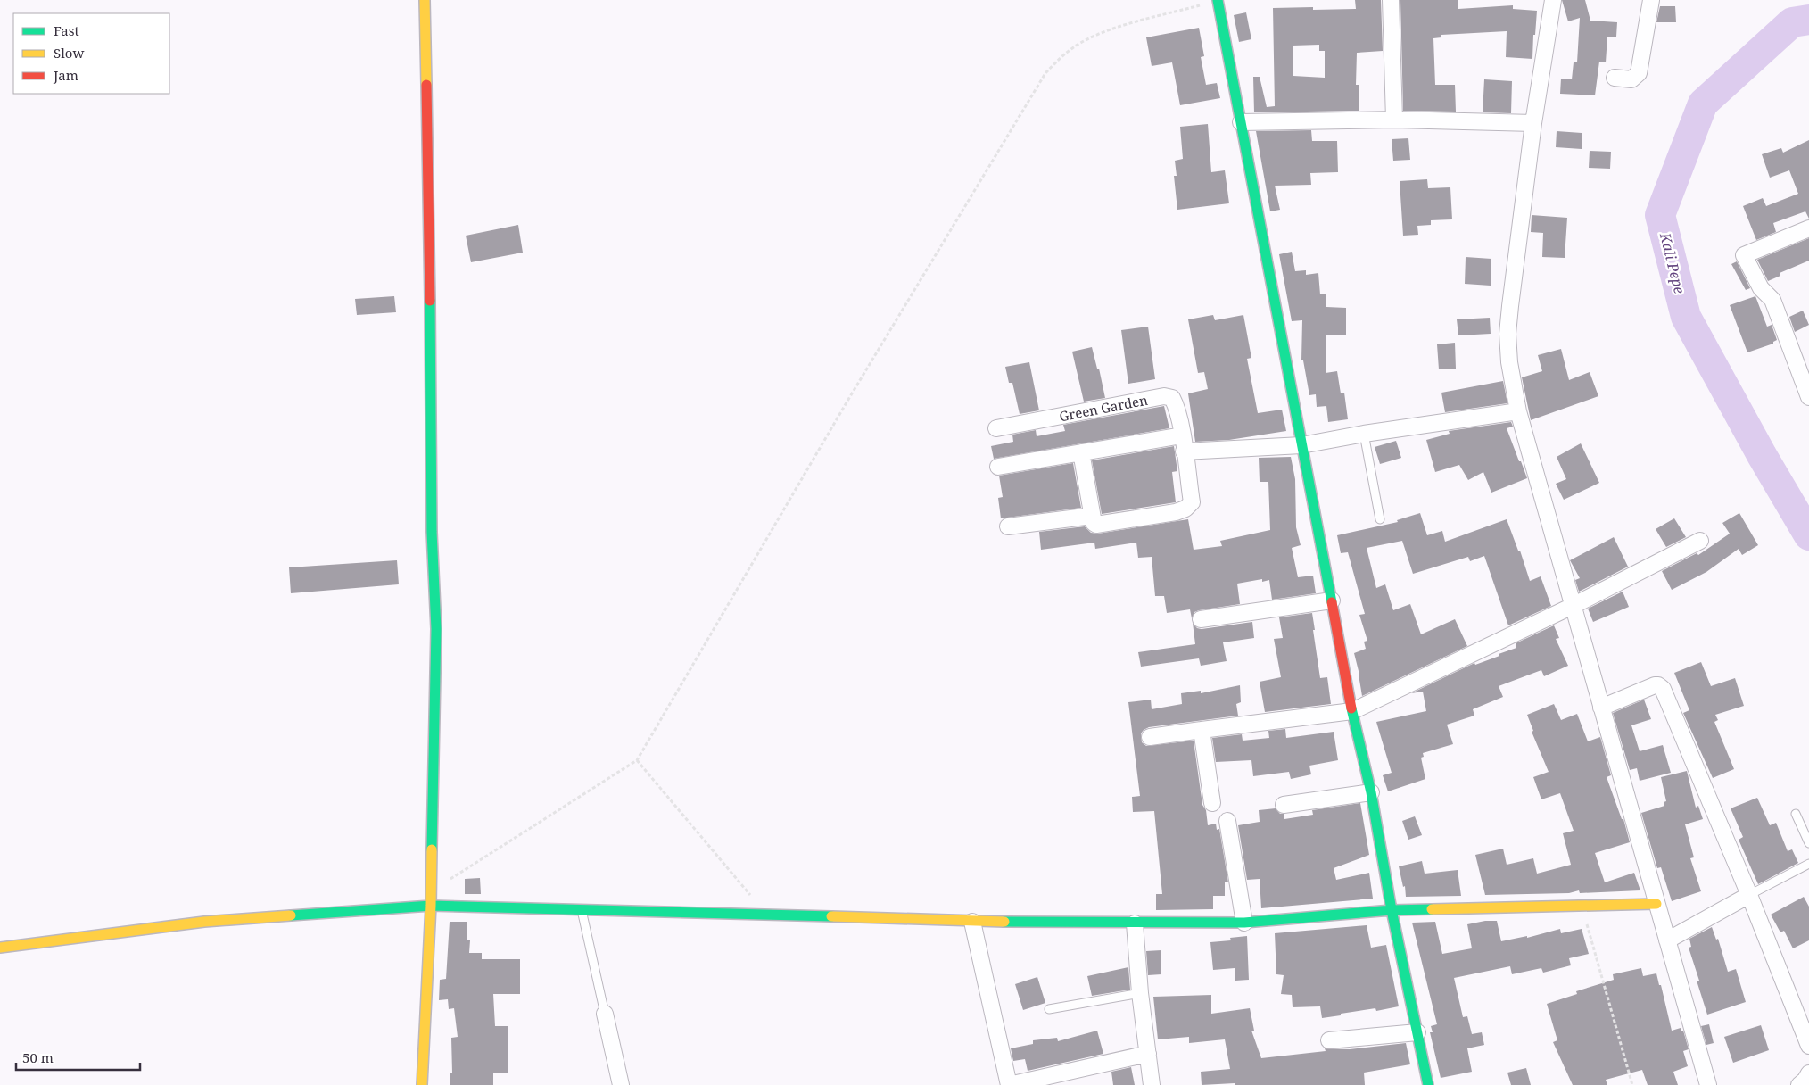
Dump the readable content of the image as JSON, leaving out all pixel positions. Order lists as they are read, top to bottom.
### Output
{
  "streets": {
    "street": ["Green Garden"]
  },
  "water": ["Kali Pepe"],
  "legend": ["Fast", "Slow", "Jam"],
  "scale_bar": "50 m"
}
